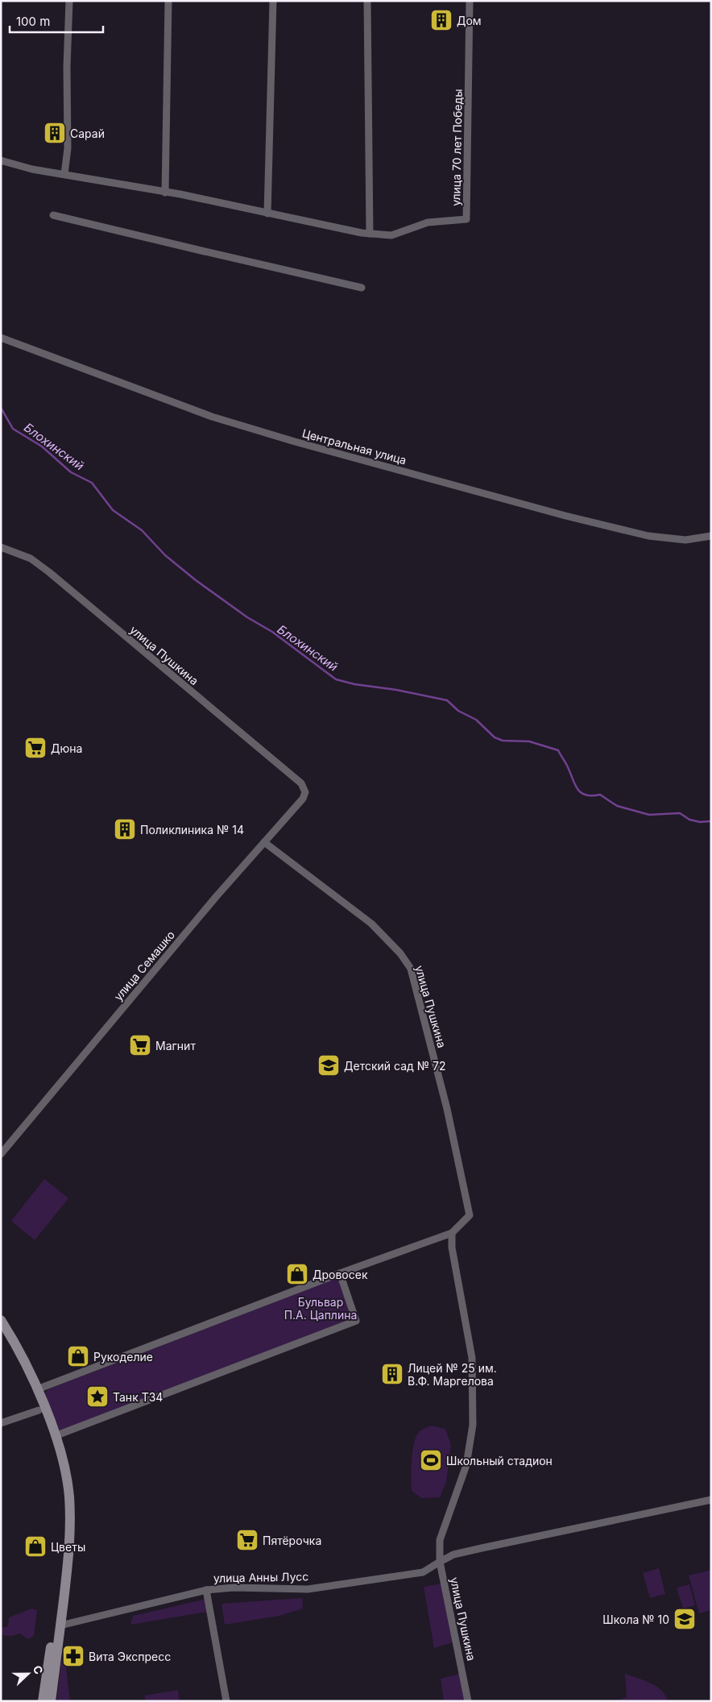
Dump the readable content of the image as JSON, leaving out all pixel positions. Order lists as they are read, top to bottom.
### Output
{
  "streets": {
    "street": [
      "улица 70 лет Победы",
      "Центральная улица",
      "улица Пушкина",
      "улица Семашко",
      "улица Анны Лусс"
    ]
  },
  "crossings": [
    ["улица Пушкина", "улица Семашко"],
    ["улица Пушкина", "улица Анны Лусс"]
  ],
  "water": ["Блохинский"],
  "parks": ["Бульвар П.А. Цаплина"],
  "places": {
    "building": [
      "Дом",
      "Сарай",
      "Поликлиника № 14",
      "Лицей № 25 им. В.Ф. Маргелова"
    ],
    "supermarket": ["Дюна", "Магнит", "Пятёрочка"],
    "school or university": ["Детский сад № 72", "Школа № 10"],
    "shop": ["Дровосек", "Рукоделие", "Цветы"],
    "place": ["Танк T34"],
    "sports": ["Школьный стадион"],
    "pharmacy": ["Вита Экспресс"]
  },
  "scale_bar": "100 m",
  "north": "right"
}
